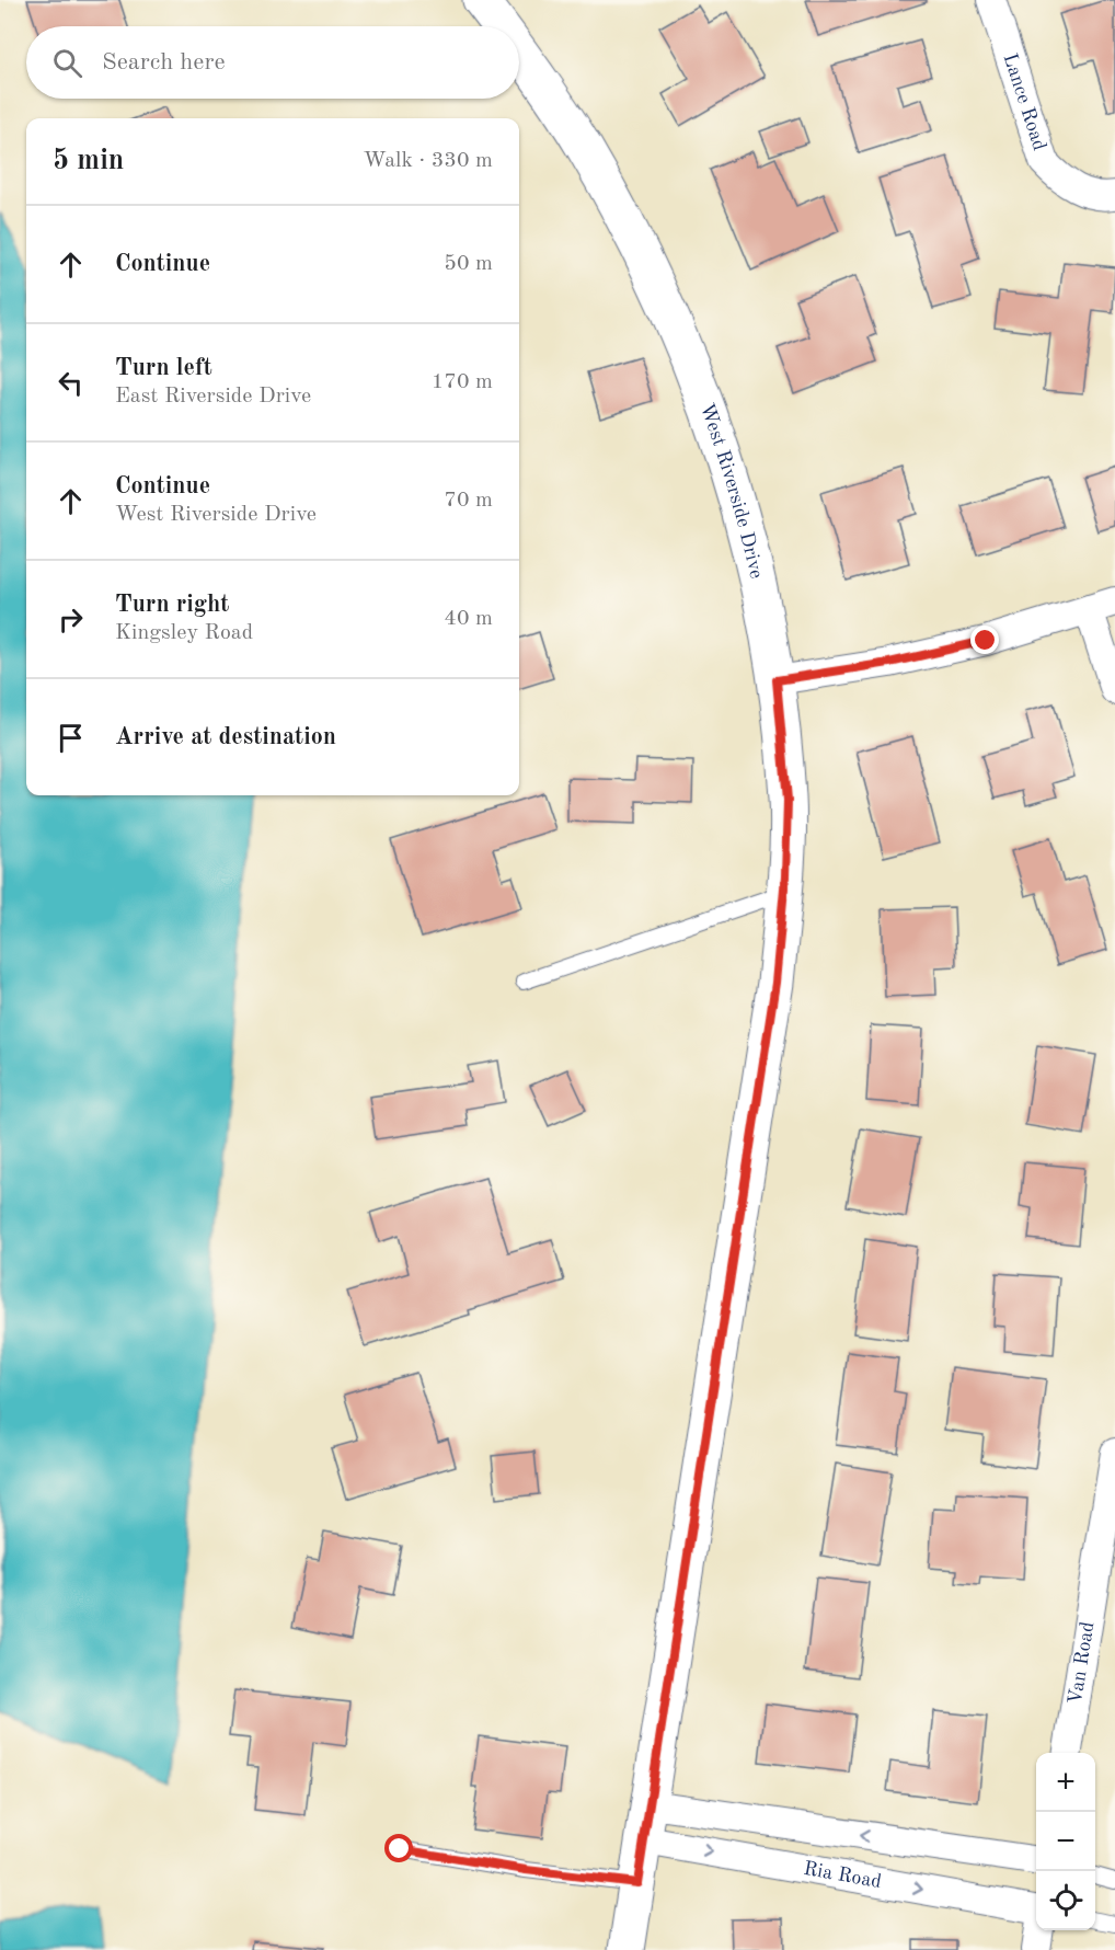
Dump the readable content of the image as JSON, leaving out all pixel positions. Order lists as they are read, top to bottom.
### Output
{
  "streets": {
    "street": [
      "Lance Road",
      "West Riverside Drive",
      "Van Road",
      "Ria Road"
    ]
  },
  "crossings": [
    ["West Riverside Drive", "Ria Road"]
  ],
  "page": {
    "search": "Search here",
    "heading": ["5 min", "Walk · 330 m"],
    "list": [
      ["Continue", "50 m"],
      ["Turn left", "East Riverside Drive", "170 m"],
      ["Continue", "West Riverside Drive", "70 m"],
      ["Turn right", "Kingsley Road", "40 m"],
      "Arrive at destination"
    ],
    "map_buttons": ["+", "−"]
  }
}
